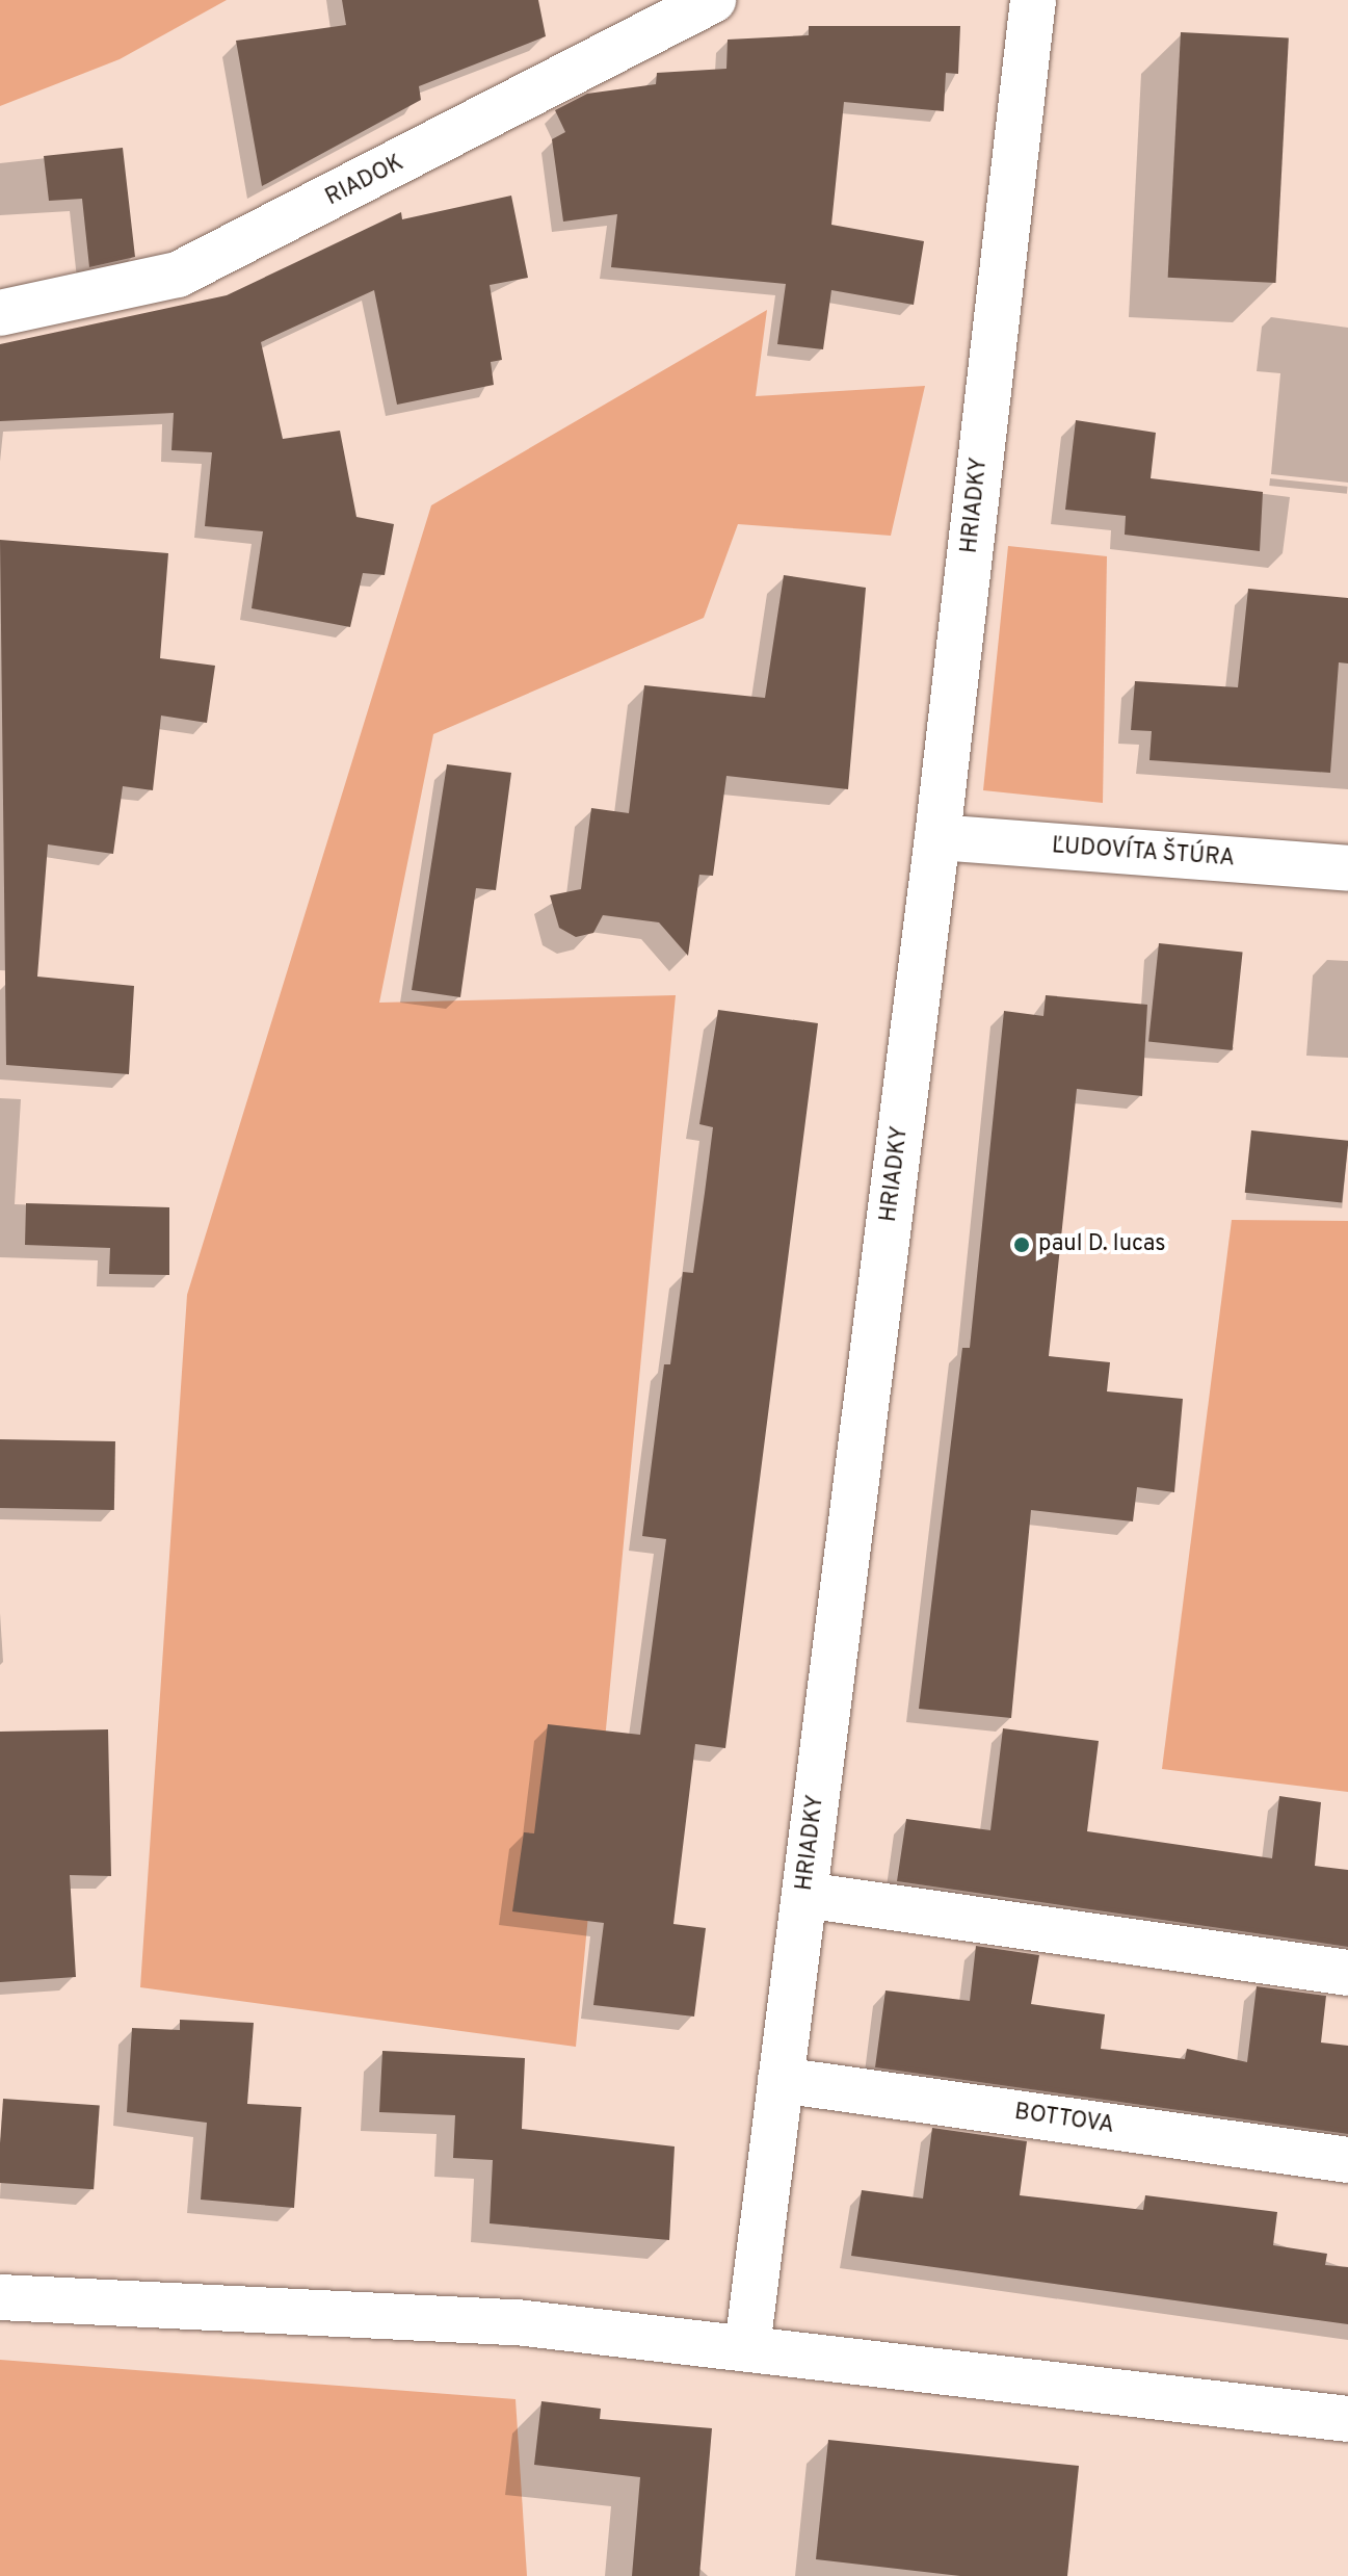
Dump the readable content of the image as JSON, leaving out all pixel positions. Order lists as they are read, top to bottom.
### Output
{
  "streets": {
    "street": [
      "RIADOK",
      "HRIADKY",
      "ĽUDOVÍTA ŠTÚRA",
      "BOTTOVA"
    ]
  },
  "crossings": [
    ["HRIADKY", "ĽUDOVÍTA ŠTÚRA"],
    ["HRIADKY", "BOTTOVA"]
  ],
  "places": ["paul D. lucas"]
}
